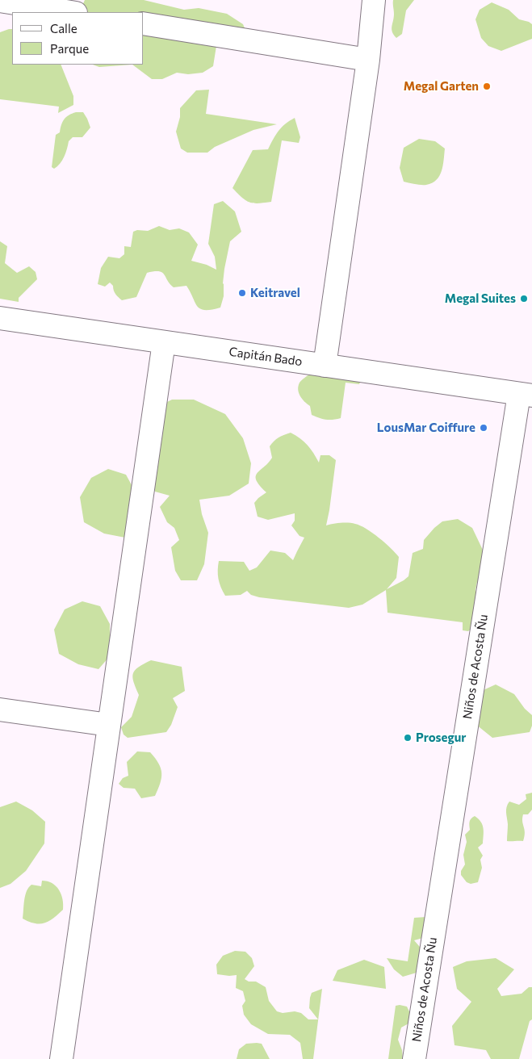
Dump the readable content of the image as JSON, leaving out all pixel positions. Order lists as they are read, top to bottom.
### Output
{
  "streets": {
    "street": ["Capitán Bado", "Niños de Acosta Ñu"]
  },
  "crossings": [
    ["Capitán Bado", "Niños de Acosta Ñu"]
  ],
  "places": [
    "Megal Garten",
    "Keitravel",
    "Megal Suites",
    "LousMar Coiffure",
    "Prosegur"
  ],
  "legend": ["Calle", "Parque"]
}
